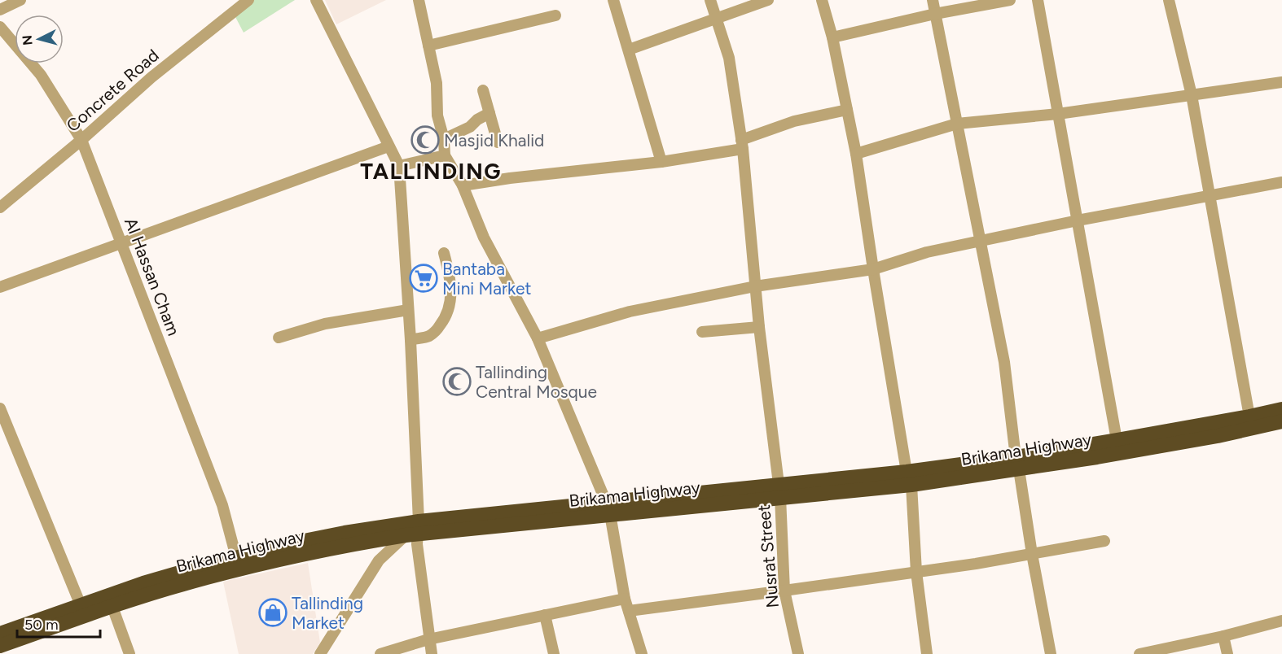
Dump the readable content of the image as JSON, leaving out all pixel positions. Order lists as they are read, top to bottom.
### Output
{
  "streets": {
    "highway": ["Brikama Highway"],
    "street": ["Concrete Road", "Al Hassan Cham", "Nusrat Street"]
  },
  "crossings": [
    ["Concrete Road", "Al Hassan Cham"],
    ["Al Hassan Cham", "Brikama Highway"],
    ["Brikama Highway", "Nusrat Street"]
  ],
  "districts": ["TALLINDING"],
  "places": {
    "mosque": ["Masjid Khalid", "Tallinding Central Mosque"],
    "supermarket": ["Bantaba Mini Market"],
    "shop": ["Tallinding Market"]
  },
  "scale_bar": "50 m",
  "north": "left"
}
